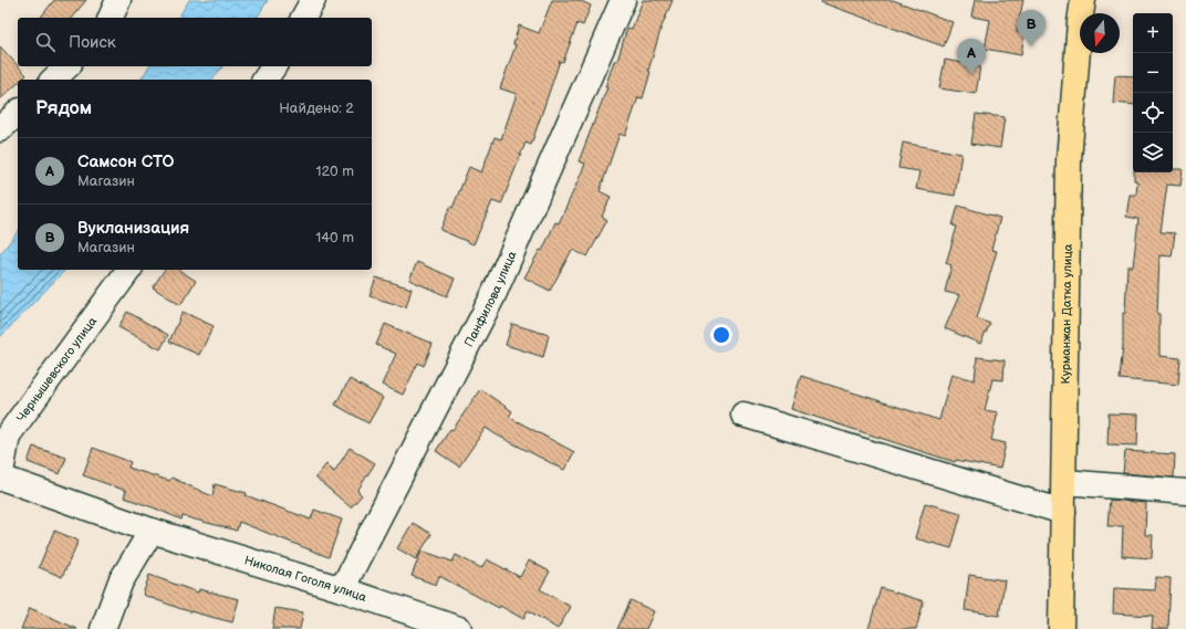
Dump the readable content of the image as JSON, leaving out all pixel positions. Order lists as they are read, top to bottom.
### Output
{
  "streets": {
    "main road": ["Курманжан Датка улица"],
    "street": ["Панфилова улица", "Чернышевского улица", "Николая Гоголя улица"]
  },
  "crossings": [
    ["Панфилова улица", "Николая Гоголя улица"],
    ["Чернышевского улица", "Николая Гоголя улица"]
  ],
  "north": "bottom",
  "page": {
    "pins": ["B", "A"],
    "map_buttons": ["+", "−"],
    "search": "Поиск",
    "heading": ["Рядом", "Найдено: 2"],
    "list": [
      {
        "mark": "A",
        "name": "Самсон СТО",
        "note": "Магазин",
        "value": "120 m"
      },
      {
        "mark": "B",
        "name": "Вукланизация",
        "note": "Магазин",
        "value": "140 m"
      }
    ]
  }
}
